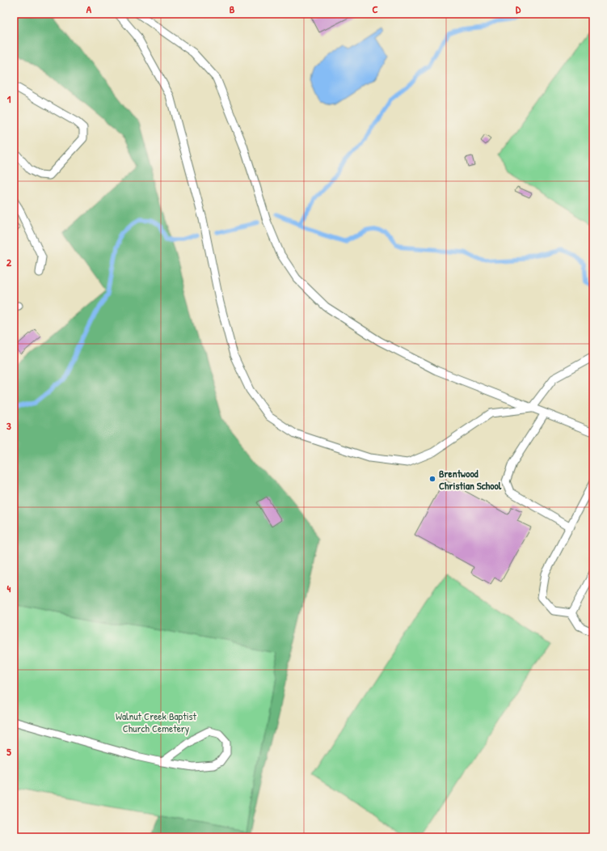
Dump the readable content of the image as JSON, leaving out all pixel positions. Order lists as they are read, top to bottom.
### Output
{
  "parks": ["Walnut Creek Baptist Church Cemetery"],
  "places": ["Brentwood Christian School"],
  "grid": {
    "columns": [
      "A",
      "B",
      "C",
      "D"
    ],
    "rows": [
      "1",
      "2",
      "3",
      "4",
      "5"
    ]
  }
}
